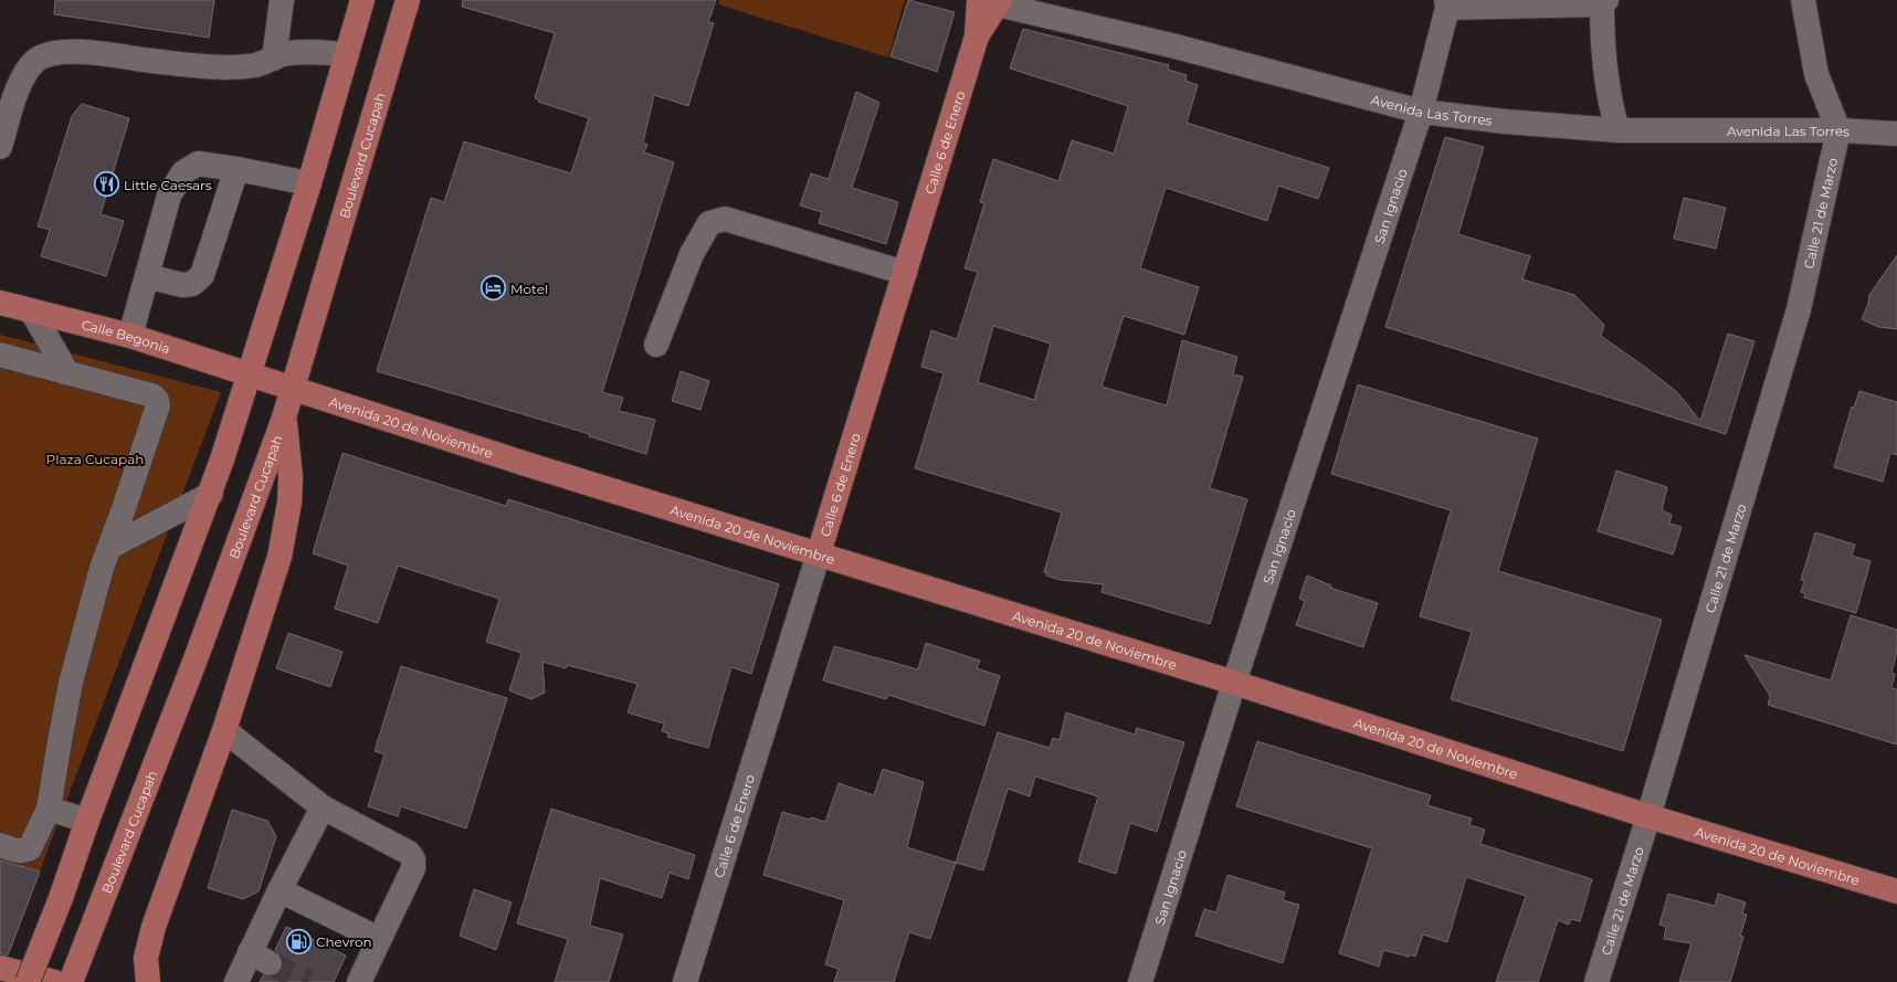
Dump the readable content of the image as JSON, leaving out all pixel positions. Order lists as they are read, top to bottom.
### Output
{
  "streets": {
    "main road": [
      "Calle 6 de Enero",
      "Boulevard Cucapah",
      "Calle Begonia",
      "Avenida 20 de Noviembre"
    ],
    "street": ["Avenida Las Torres", "San Ignacio", "Calle 21 de Marzo"]
  },
  "crossings": [
    ["Avenida Las Torres", "Calle 6 de Enero"],
    ["Avenida Las Torres", "San Ignacio"],
    ["Avenida Las Torres", "Calle 21 de Marzo"],
    ["Calle 6 de Enero", "Avenida 20 de Noviembre"],
    ["Boulevard Cucapah", "Calle Begonia"],
    ["Boulevard Cucapah", "Avenida 20 de Noviembre"],
    ["San Ignacio", "Avenida 20 de Noviembre"],
    ["Calle 21 de Marzo", "Avenida 20 de Noviembre"],
    ["Calle Begonia", "Avenida 20 de Noviembre"]
  ],
  "parks": ["Plaza Cucapah"],
  "places": {
    "restaurant": ["Little Caesars"],
    "hotel": ["Motel"],
    "fuel station": ["Chevron"]
  }
}
